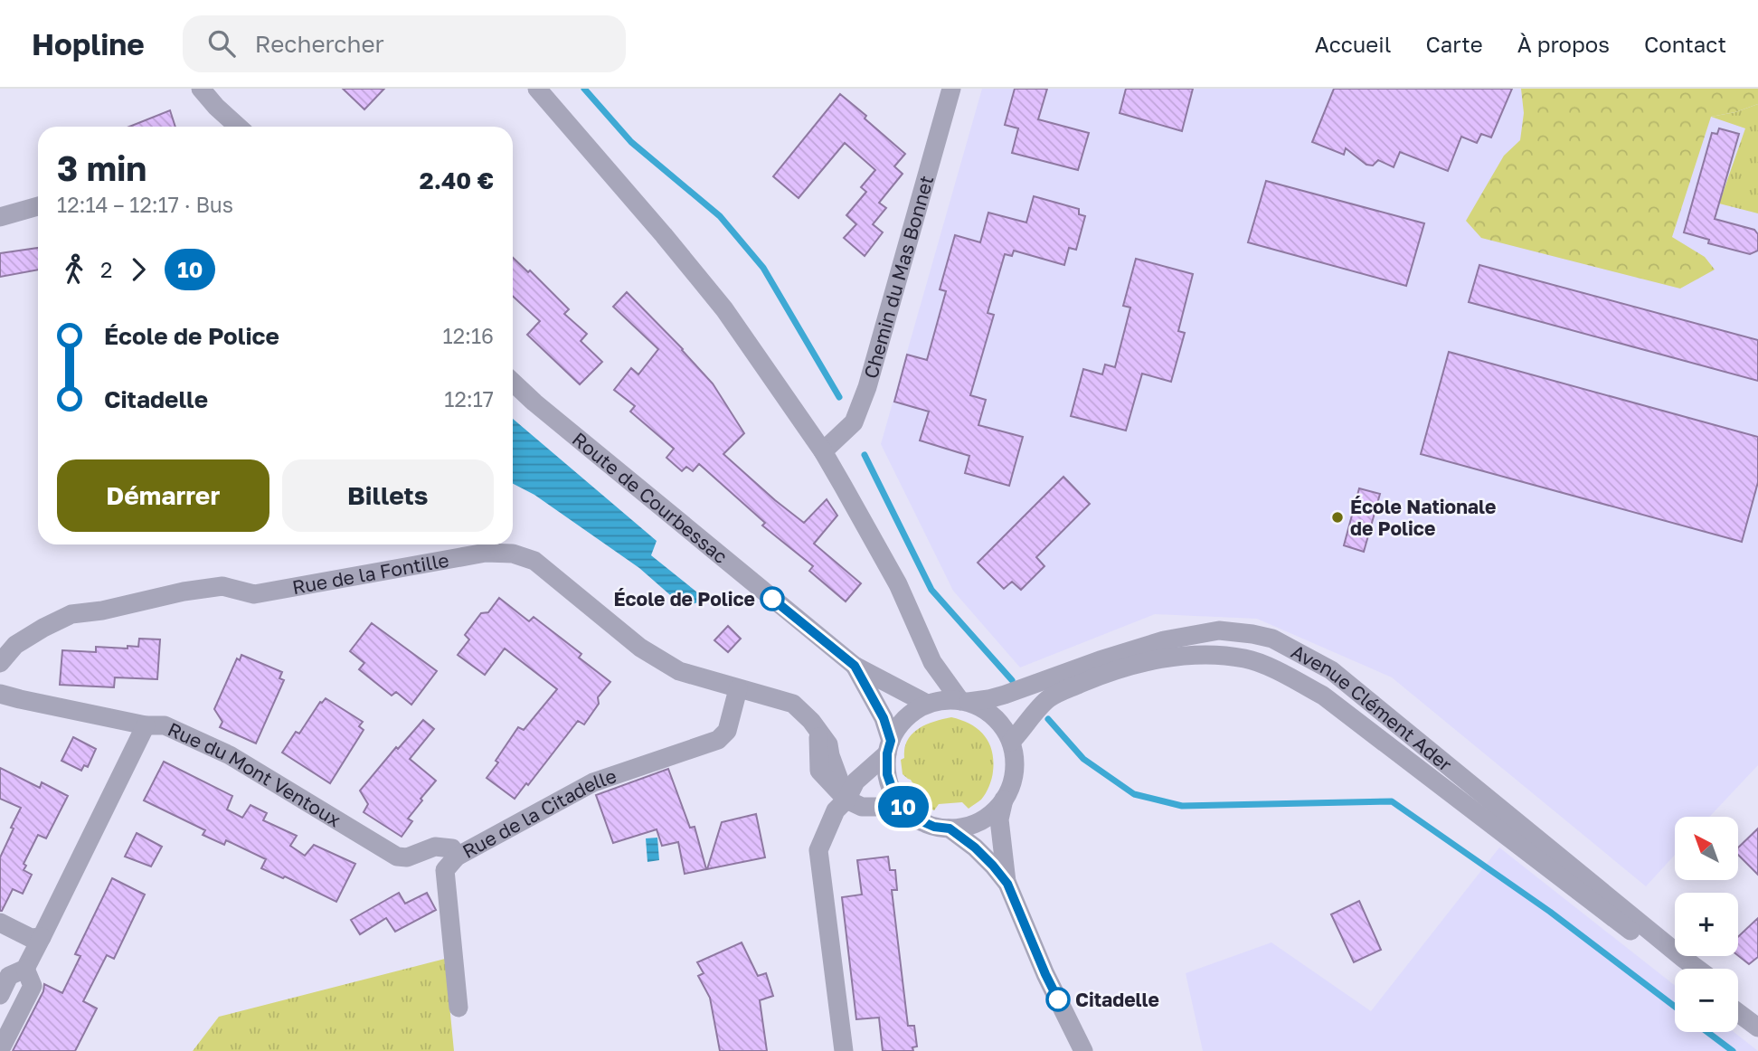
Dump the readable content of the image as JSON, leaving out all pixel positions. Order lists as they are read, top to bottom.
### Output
{
  "streets": {
    "street": [
      "Chemin du Mas Bonnet",
      "Route de Courbessac",
      "Rue de la Fontille",
      "Avenue Clément Ader",
      "Rue du Mont Ventoux",
      "Rue de la Citadelle"
    ]
  },
  "crossings": [
    ["Route de Courbessac", "Avenue Clément Ader"],
    ["Rue de la Fontille", "Rue de la Citadelle"],
    ["Rue du Mont Ventoux", "Rue de la Citadelle"]
  ],
  "places": ["École Nationale de Police", "École de Police", "Citadelle"],
  "lines": ["bus line 10"],
  "north": "top left",
  "page": {
    "header": "Hopline",
    "search": "Rechercher",
    "nav": [
      "Accueil",
      "Carte",
      "À propos",
      "Contact"
    ],
    "on_map": "10",
    "heading": ["3 min", "12:14 – 12:17 · Bus", "2.40 €"],
    "legs": ["2", "10"],
    "list": [
      {
        "name": "École de Police",
        "value": "12:16"
      },
      {
        "name": "Citadelle",
        "value": "12:17"
      }
    ],
    "buttons": ["Démarrer", "Billets"],
    "map_buttons": ["+", "−"]
  }
}
